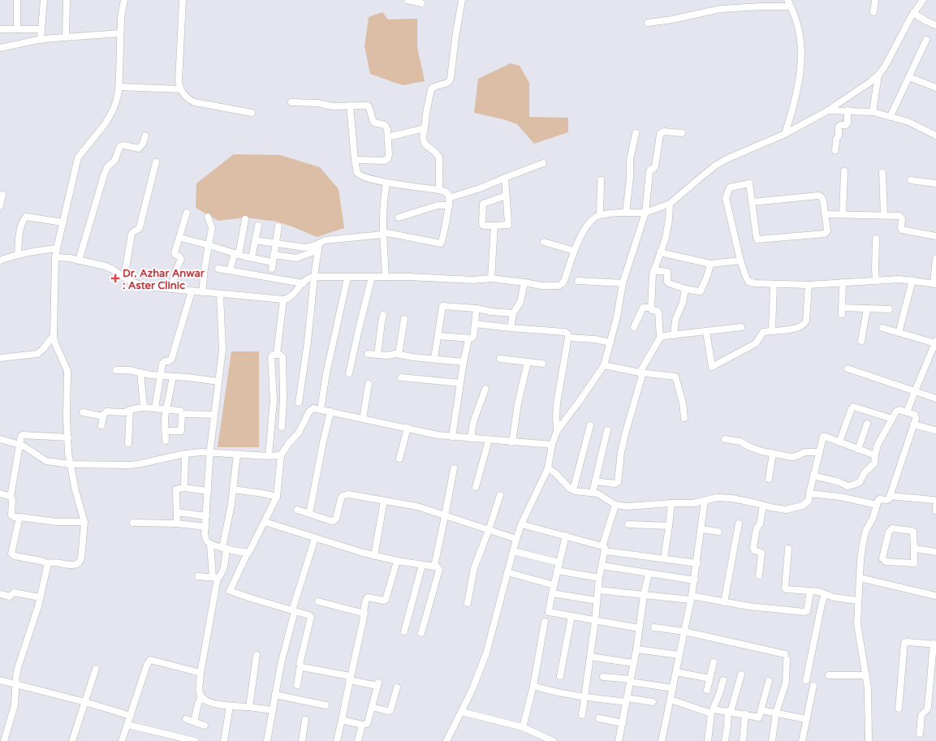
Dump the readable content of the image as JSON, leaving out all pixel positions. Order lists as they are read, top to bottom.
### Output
{
  "places": {
    "health": ["Dr. Azhar Anwar : Aster Clinic"]
  }
}
